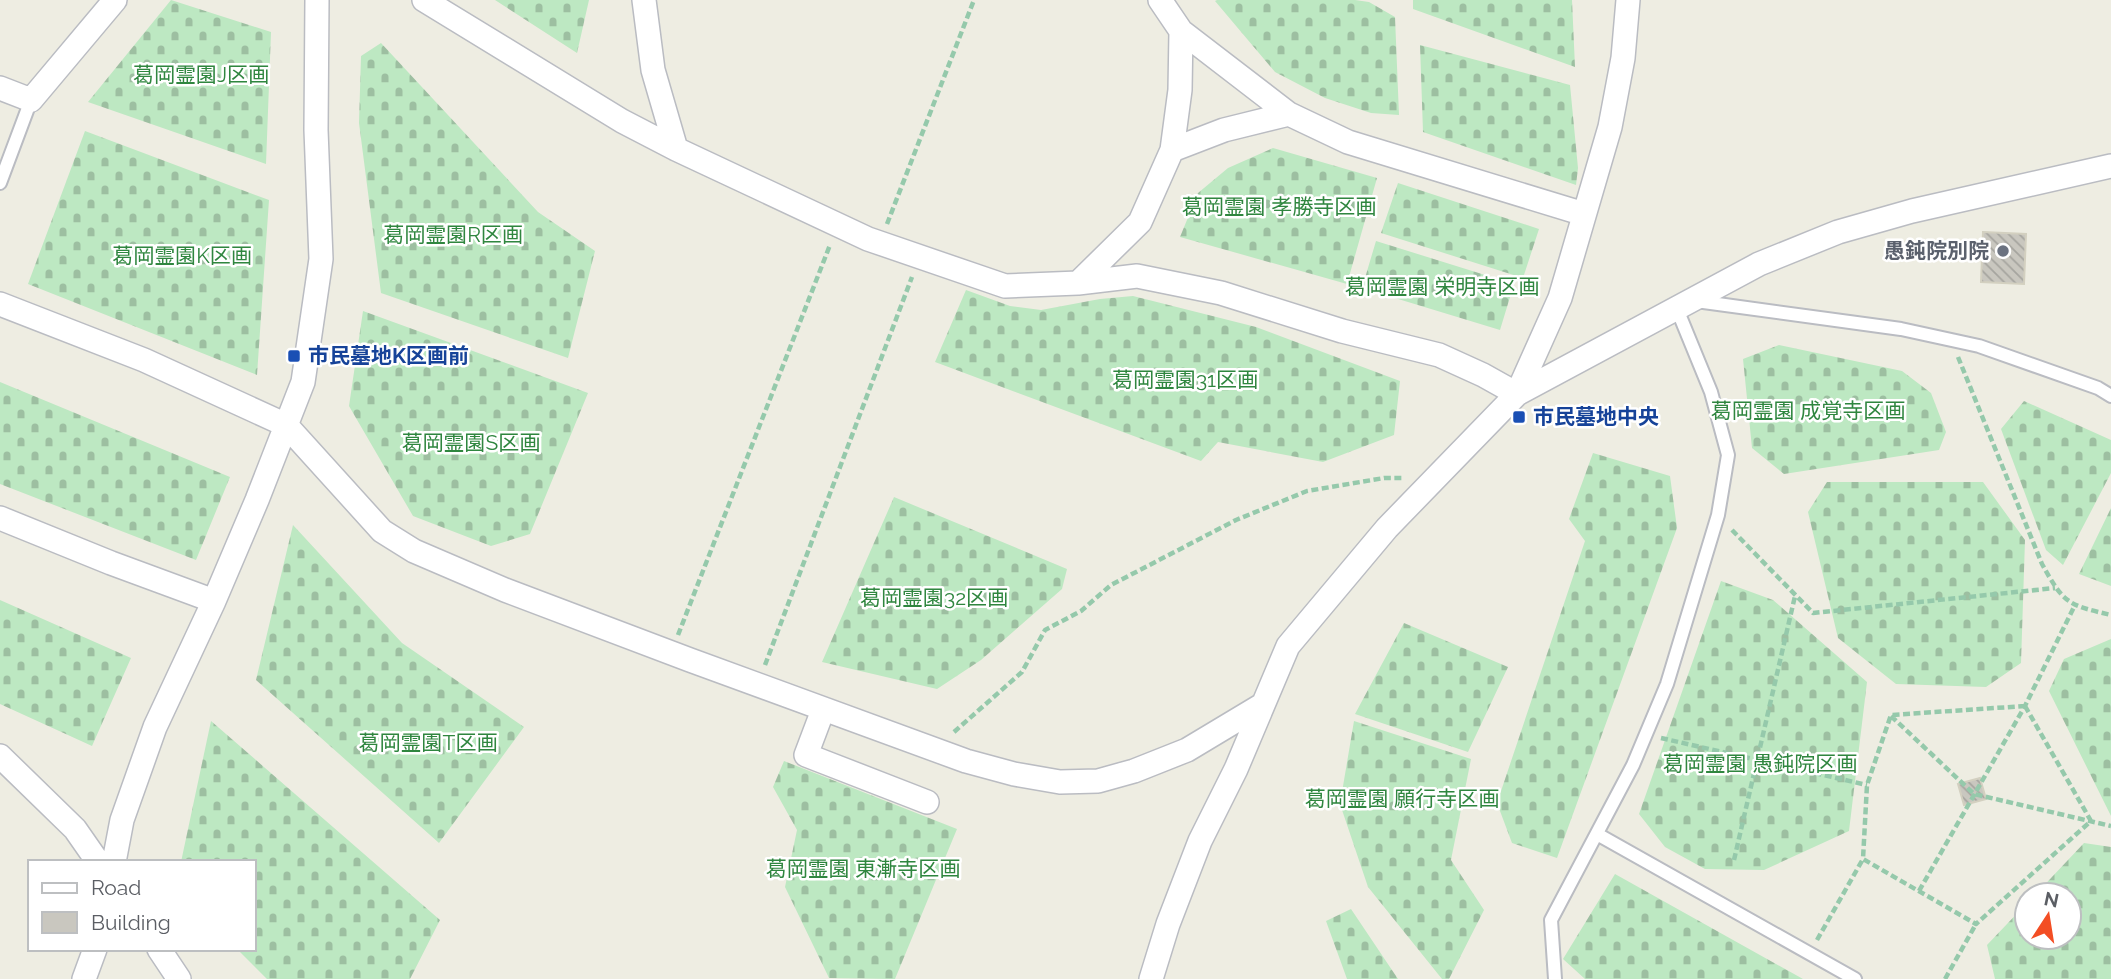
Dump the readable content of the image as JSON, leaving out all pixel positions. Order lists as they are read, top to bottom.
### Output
{
  "parks": [
    "葛岡霊園J区画",
    "葛岡霊園 孝勝寺区画",
    "葛岡霊園R区画",
    "葛岡霊園K区画",
    "葛岡霊園 栄明寺区画",
    "葛岡霊園31区画",
    "葛岡霊園 成覚寺区画",
    "葛岡霊園S区画",
    "葛岡霊園32区画",
    "葛岡霊園T区画",
    "葛岡霊園 愚鈍院区画",
    "葛岡霊園 願行寺区画",
    "葛岡霊園 東漸寺区画"
  ],
  "places": {
    "other": ["愚鈍院別院"],
    "transit": ["市民墓地K区画前", "市民墓地中央"]
  },
  "legend": ["Road", "Building"],
  "north": "top"
}
